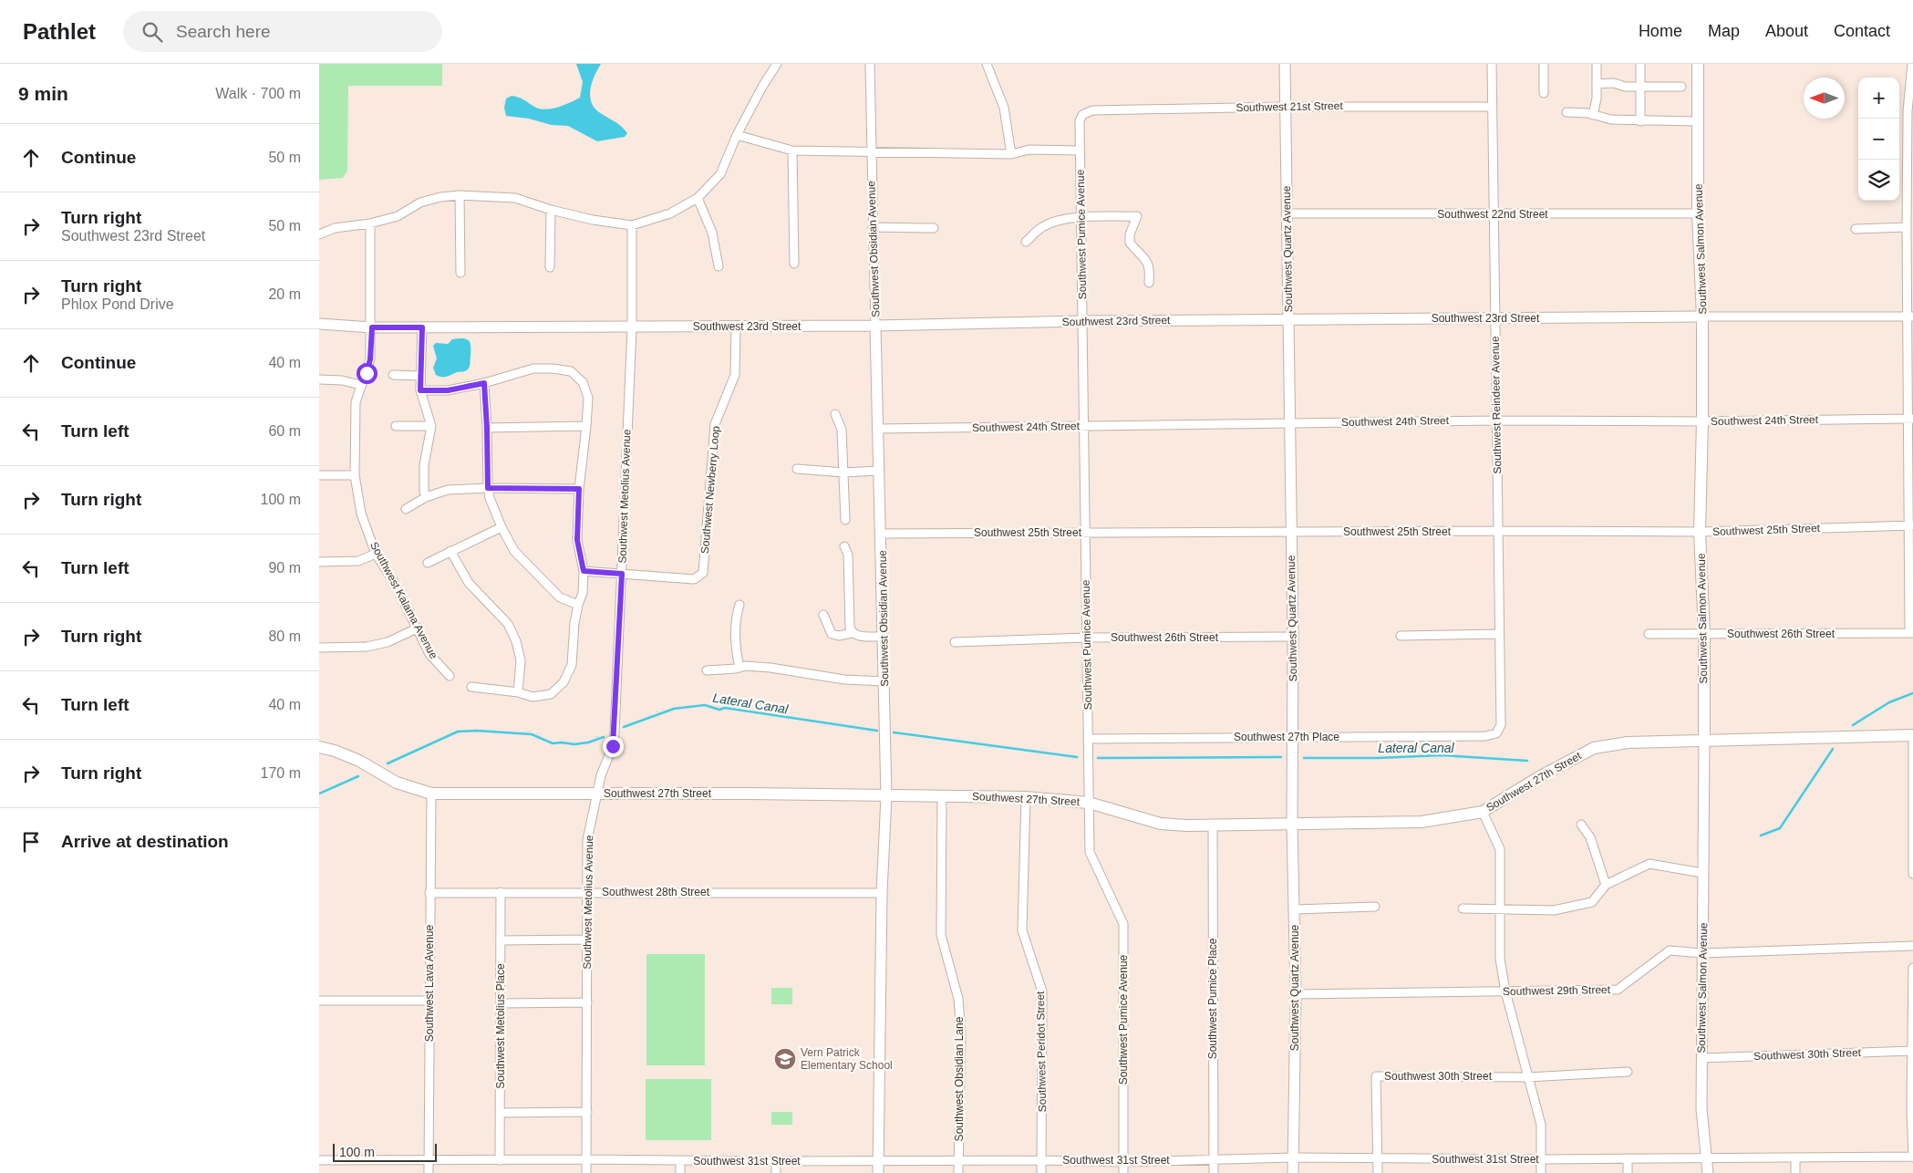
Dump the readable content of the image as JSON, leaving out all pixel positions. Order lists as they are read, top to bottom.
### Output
{
  "streets": {
    "main road": ["Southwest Salmon Avenue", "Southwest 27th Street"],
    "street": [
      "Southwest 21st Street",
      "Southwest 22nd Street",
      "Southwest Pumice Avenue",
      "Southwest Obsidian Avenue",
      "Southwest Quartz Avenue",
      "Southwest 23rd Street",
      "Southwest Reindeer Avenue",
      "Southwest 24th Street",
      "Southwest Newberry Loop",
      "Southwest Metolius Avenue",
      "Southwest 25th Street",
      "Southwest Kalama Avenue",
      "Southwest 26th Street",
      "Southwest 27th Place",
      "Southwest 28th Street",
      "Southwest Lava Avenue",
      "Southwest 29th Street",
      "Southwest Pumice Place",
      "Southwest Metolius Place",
      "Southwest Peridot Street",
      "Southwest 30th Street",
      "Southwest Obsidian Lane",
      "Southwest 31st Street"
    ]
  },
  "crossings": [
    ["Southwest 21st Street", "Southwest Pumice Avenue"],
    ["Southwest 21st Street", "Southwest Quartz Avenue"],
    ["Southwest 21st Street", "Southwest Reindeer Avenue"],
    ["Southwest 22nd Street", "Southwest Quartz Avenue"],
    ["Southwest 22nd Street", "Southwest Salmon Avenue"],
    ["Southwest 22nd Street", "Southwest Reindeer Avenue"],
    ["Southwest Pumice Avenue", "Southwest 23rd Street"],
    ["Southwest Pumice Avenue", "Southwest 24th Street"],
    ["Southwest Pumice Avenue", "Southwest 25th Street"],
    ["Southwest Pumice Avenue", "Southwest 26th Street"],
    ["Southwest Pumice Avenue", "Southwest 27th Place"],
    ["Southwest Pumice Avenue", "Southwest 27th Street"],
    ["Southwest Pumice Avenue", "Southwest 31st Street"],
    ["Southwest Obsidian Avenue", "Southwest 23rd Street"],
    ["Southwest Obsidian Avenue", "Southwest 24th Street"],
    ["Southwest Obsidian Avenue", "Southwest 25th Street"],
    ["Southwest Obsidian Avenue", "Southwest 27th Street"],
    ["Southwest Obsidian Avenue", "Southwest 28th Street"],
    ["Southwest Obsidian Avenue", "Southwest 31st Street"],
    ["Southwest Quartz Avenue", "Southwest 23rd Street"],
    ["Southwest Quartz Avenue", "Southwest 24th Street"],
    ["Southwest Quartz Avenue", "Southwest 25th Street"],
    ["Southwest Quartz Avenue", "Southwest 26th Street"],
    ["Southwest Quartz Avenue", "Southwest 27th Place"],
    ["Southwest Quartz Avenue", "Southwest 27th Street"],
    ["Southwest Quartz Avenue", "Southwest 29th Street"],
    ["Southwest Quartz Avenue", "Southwest 31st Street"],
    ["Southwest Salmon Avenue", "Southwest 23rd Street"],
    ["Southwest Salmon Avenue", "Southwest 24th Street"],
    ["Southwest Salmon Avenue", "Southwest 25th Street"],
    ["Southwest Salmon Avenue", "Southwest 26th Street"],
    ["Southwest Salmon Avenue", "Southwest 27th Street"],
    ["Southwest Salmon Avenue", "Southwest 29th Street"],
    ["Southwest Salmon Avenue", "Southwest 30th Street"],
    ["Southwest Salmon Avenue", "Southwest 31st Street"],
    ["Southwest 23rd Street", "Southwest Reindeer Avenue"],
    ["Southwest 23rd Street", "Southwest Newberry Loop"],
    ["Southwest 23rd Street", "Southwest Metolius Avenue"],
    ["Southwest 23rd Street", "Southwest Kalama Avenue"],
    ["Southwest Reindeer Avenue", "Southwest 24th Street"],
    ["Southwest Reindeer Avenue", "Southwest 25th Street"],
    ["Southwest Reindeer Avenue", "Southwest 27th Place"],
    ["Southwest Newberry Loop", "Southwest Metolius Avenue"],
    ["Southwest Metolius Avenue", "Southwest 27th Street"],
    ["Southwest Metolius Avenue", "Southwest 28th Street"],
    ["Southwest Metolius Avenue", "Southwest 31st Street"],
    ["Southwest 27th Street", "Southwest Lava Avenue"],
    ["Southwest 27th Street", "Southwest Pumice Place"],
    ["Southwest 27th Street", "Southwest Peridot Street"],
    ["Southwest 27th Street", "Southwest Obsidian Lane"],
    ["Southwest 28th Street", "Southwest Lava Avenue"],
    ["Southwest 28th Street", "Southwest Metolius Place"],
    ["Southwest Lava Avenue", "Southwest 31st Street"],
    ["Southwest Pumice Place", "Southwest 31st Street"],
    ["Southwest Metolius Place", "Southwest 31st Street"],
    ["Southwest Peridot Street", "Southwest 31st Street"],
    ["Southwest 30th Street", "Southwest 31st Street"],
    ["Southwest Obsidian Lane", "Southwest 31st Street"]
  ],
  "water": ["Lateral Canal"],
  "places": {
    "school or university": ["Vern Patrick Elementary School"]
  },
  "scale_bar": "100 m",
  "north": "left",
  "page": {
    "header": "Pathlet",
    "search": "Search here",
    "nav": [
      "Home",
      "Map",
      "About",
      "Contact"
    ],
    "heading": ["9 min", "Walk · 700 m"],
    "map_buttons": ["+", "−"],
    "list": [
      ["Continue", "50 m"],
      ["Turn right", "Southwest 23rd Street", "50 m"],
      ["Turn right", "Phlox Pond Drive", "20 m"],
      ["Continue", "40 m"],
      ["Turn left", "60 m"],
      ["Turn right", "100 m"],
      ["Turn left", "90 m"],
      ["Turn right", "80 m"],
      ["Turn left", "40 m"],
      ["Turn right", "170 m"],
      "Arrive at destination"
    ],
    "scale": "100 m"
  }
}
